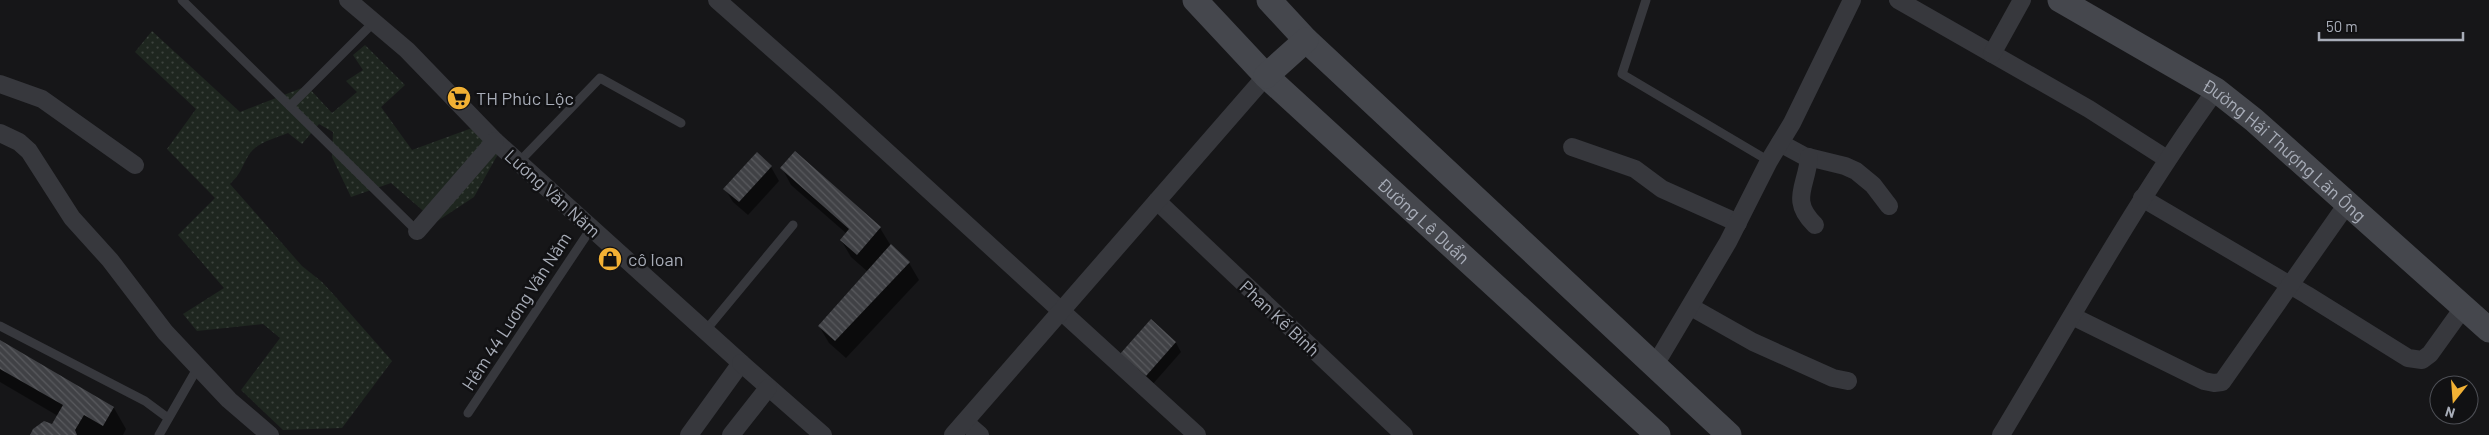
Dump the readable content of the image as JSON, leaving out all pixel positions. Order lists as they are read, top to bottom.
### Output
{
  "streets": {
    "main road": ["Đường Hải Thượng Lãn Ông", "Đường Lê Duẩn"],
    "street": ["Lương Văn Năm", "Phan Kế Bính"],
    "lane": ["Hẻm 44 Lương Văn Năm"]
  },
  "crossings": [
    ["Lương Văn Năm", "Hẻm 44 Lương Văn Năm"]
  ],
  "places": {
    "supermarket": ["TH Phúc Lộc"],
    "shop": ["cô loan"]
  },
  "scale_bar": "50 m",
  "north": "bottom"
}
